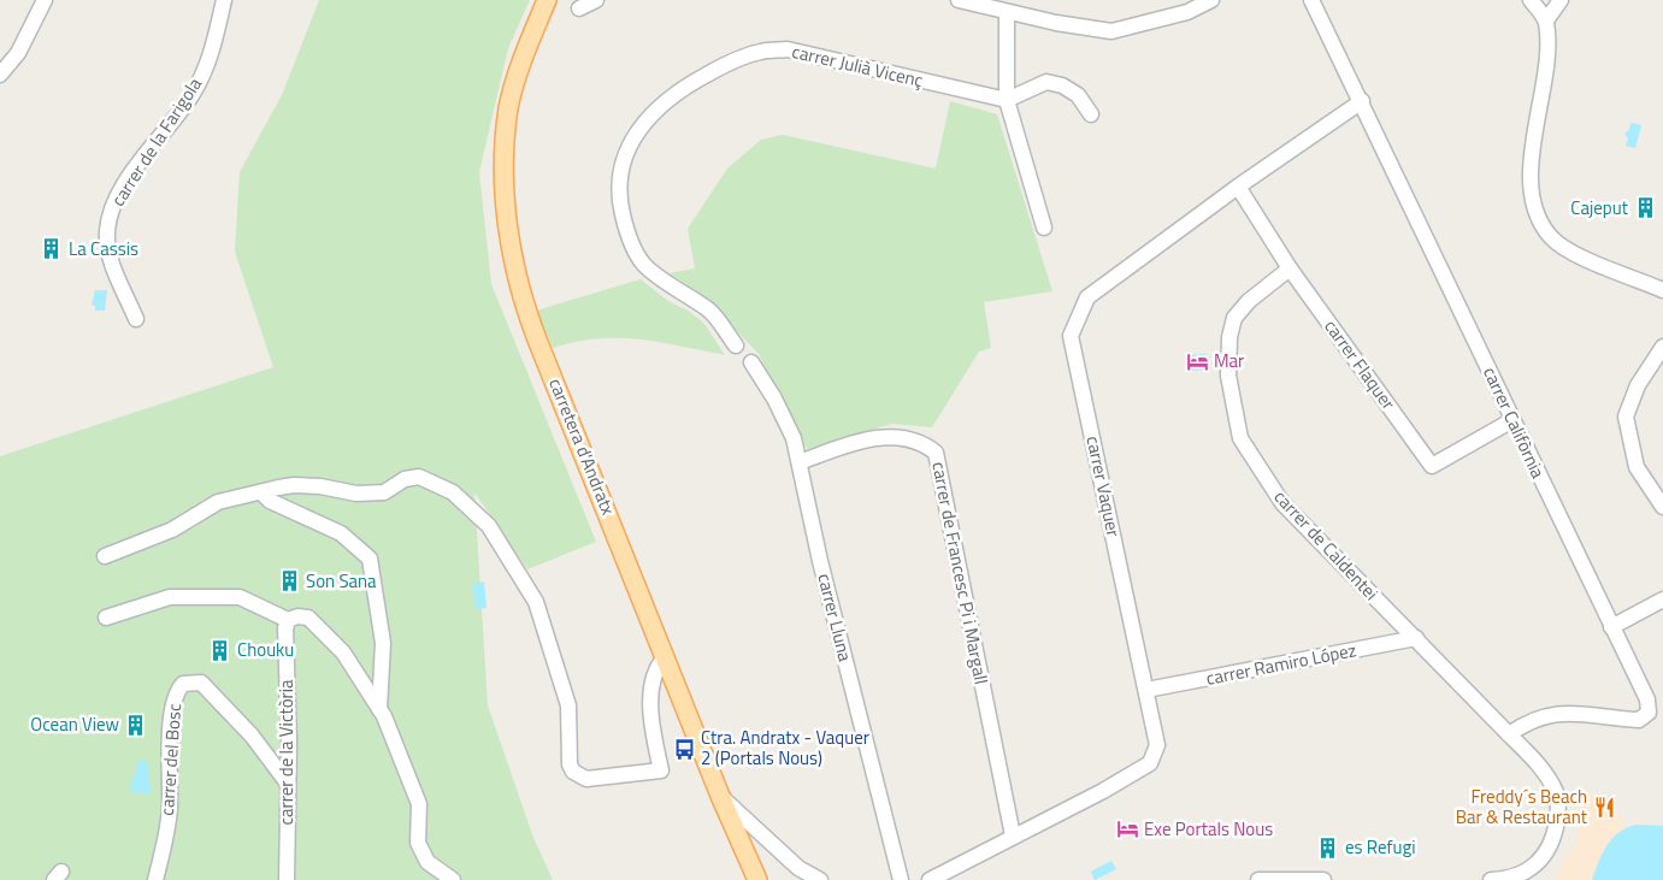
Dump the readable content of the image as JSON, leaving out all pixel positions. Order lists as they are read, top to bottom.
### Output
{
  "streets": {
    "main road": ["carretera d'Andratx"],
    "street": [
      "carrer Julià Vicenç",
      "carrer de la Farigola",
      "carrer Flaquer",
      "carrer Califòrnia",
      "carrer Vaquer",
      "carrer de Caldentei",
      "carrer de Francesc Pi i Margall",
      "carrer Lluna",
      "carrer Ramiro López",
      "carrer de la Victòria",
      "carrer del Bosc"
    ]
  },
  "crossings": [
    ["carrer Flaquer", "carrer Califòrnia"],
    ["carrer Flaquer", "carrer Vaquer"],
    ["carrer Flaquer", "carrer de Caldentei"],
    ["carrer Califòrnia", "carrer Vaquer"],
    ["carrer Califòrnia", "carrer de Caldentei"],
    ["carrer Vaquer", "carrer de Francesc Pi i Margall"],
    ["carrer Vaquer", "carrer Ramiro López"],
    ["carrer de Caldentei", "carrer Ramiro López"],
    ["carrer de Francesc Pi i Margall", "carrer Lluna"],
    ["carrer de la Victòria", "carrer del Bosc"]
  ],
  "places": {
    "building": [
      "Cajeput",
      "La Cassis",
      "Son Sana",
      "Chouku",
      "Ocean View",
      "es Refugi"
    ],
    "hotel": ["Mar", "Exe Portals Nous"],
    "bus stop": ["Ctra. Andratx - Vaquer 2 (Portals Nous)"],
    "restaurant": ["Freddy´s Beach Bar & Restaurant"]
  }
}
